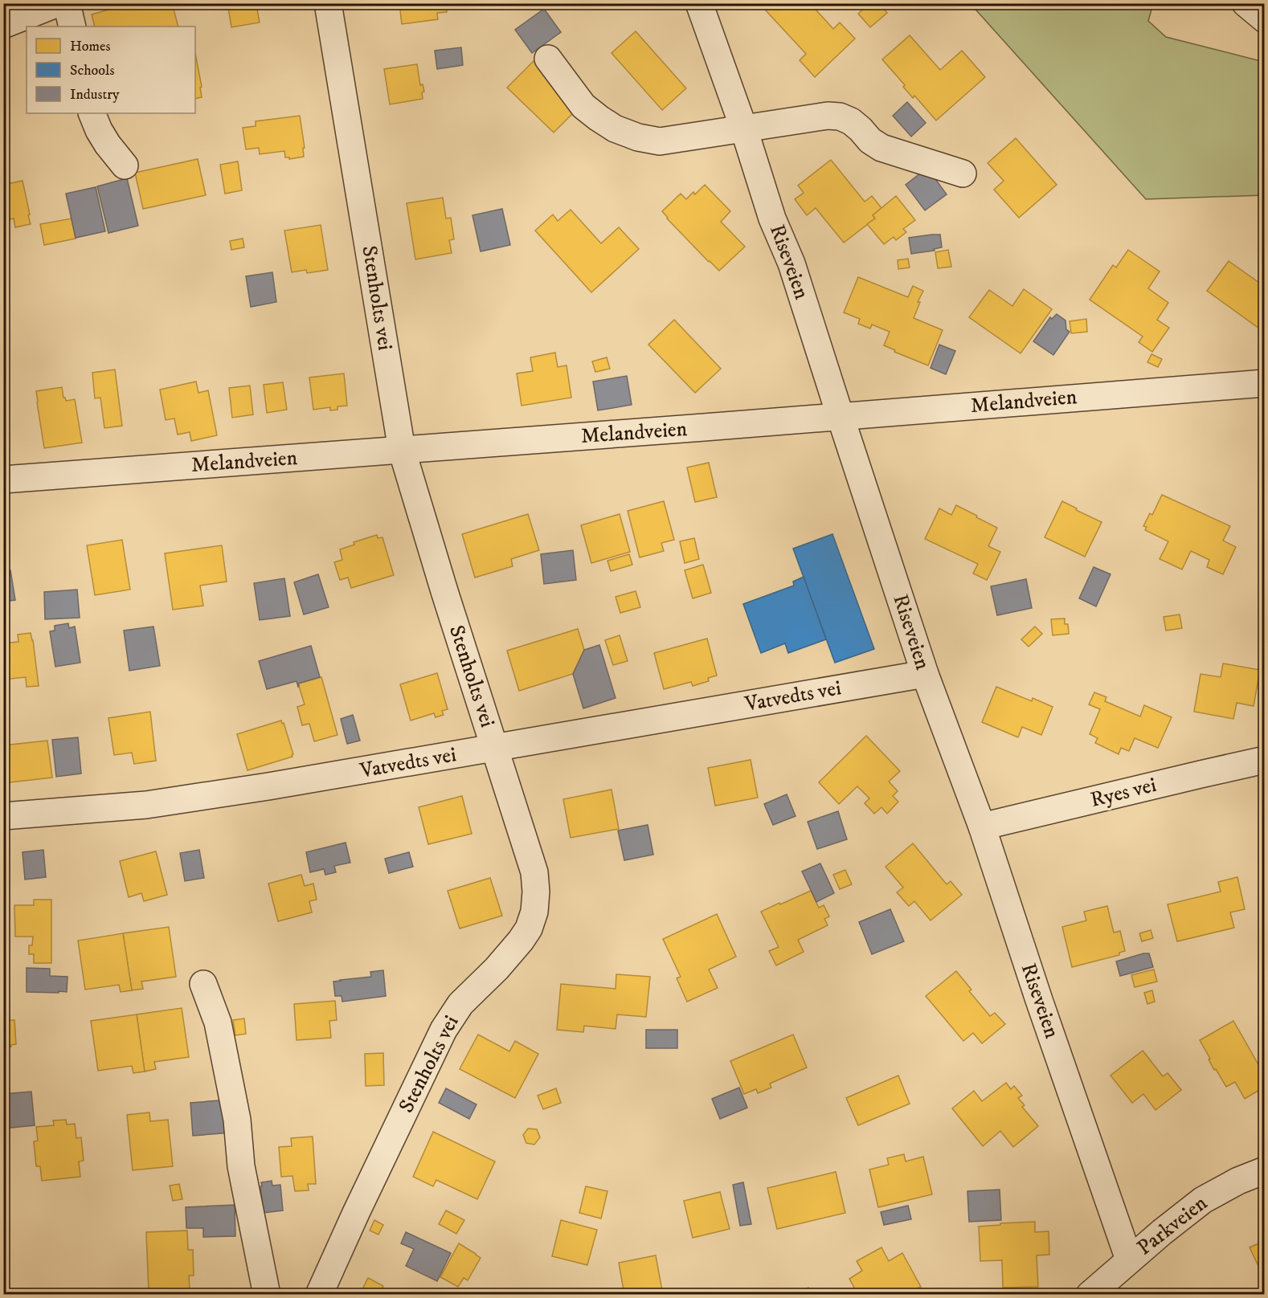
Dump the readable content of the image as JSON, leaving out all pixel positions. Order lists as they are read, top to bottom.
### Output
{
  "streets": {
    "street": [
      "Riseveien",
      "Stenholts vei",
      "Melandveien",
      "Vatvedts vei",
      "Ryes vei",
      "Parkveien"
    ]
  },
  "crossings": [
    ["Riseveien", "Melandveien"],
    ["Riseveien", "Vatvedts vei"],
    ["Riseveien", "Ryes vei"],
    ["Riseveien", "Parkveien"],
    ["Stenholts vei", "Melandveien"],
    ["Stenholts vei", "Vatvedts vei"]
  ],
  "legend": ["Homes", "Schools", "Industry"]
}
